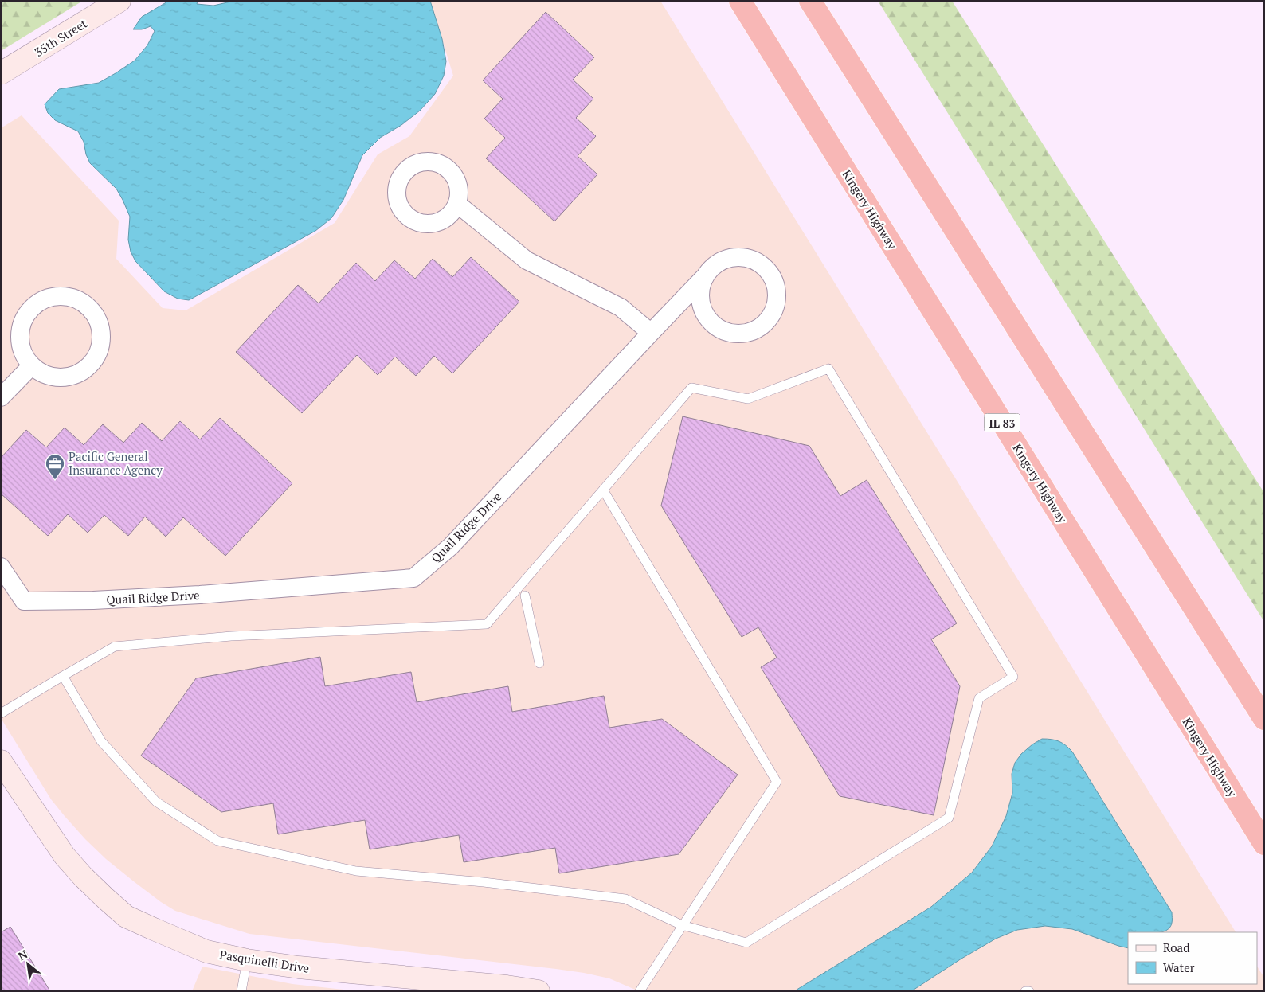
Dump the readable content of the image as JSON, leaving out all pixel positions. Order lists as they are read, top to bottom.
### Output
{
  "streets": {
    "highway": ["Kingery Highway", "IL 83"],
    "street": ["35th Street", "Quail Ridge Drive", "Pasquinelli Drive"]
  },
  "places": {
    "office": ["Pacific General Insurance Agency"]
  },
  "legend": ["Road", "Water"],
  "north": "top left"
}
